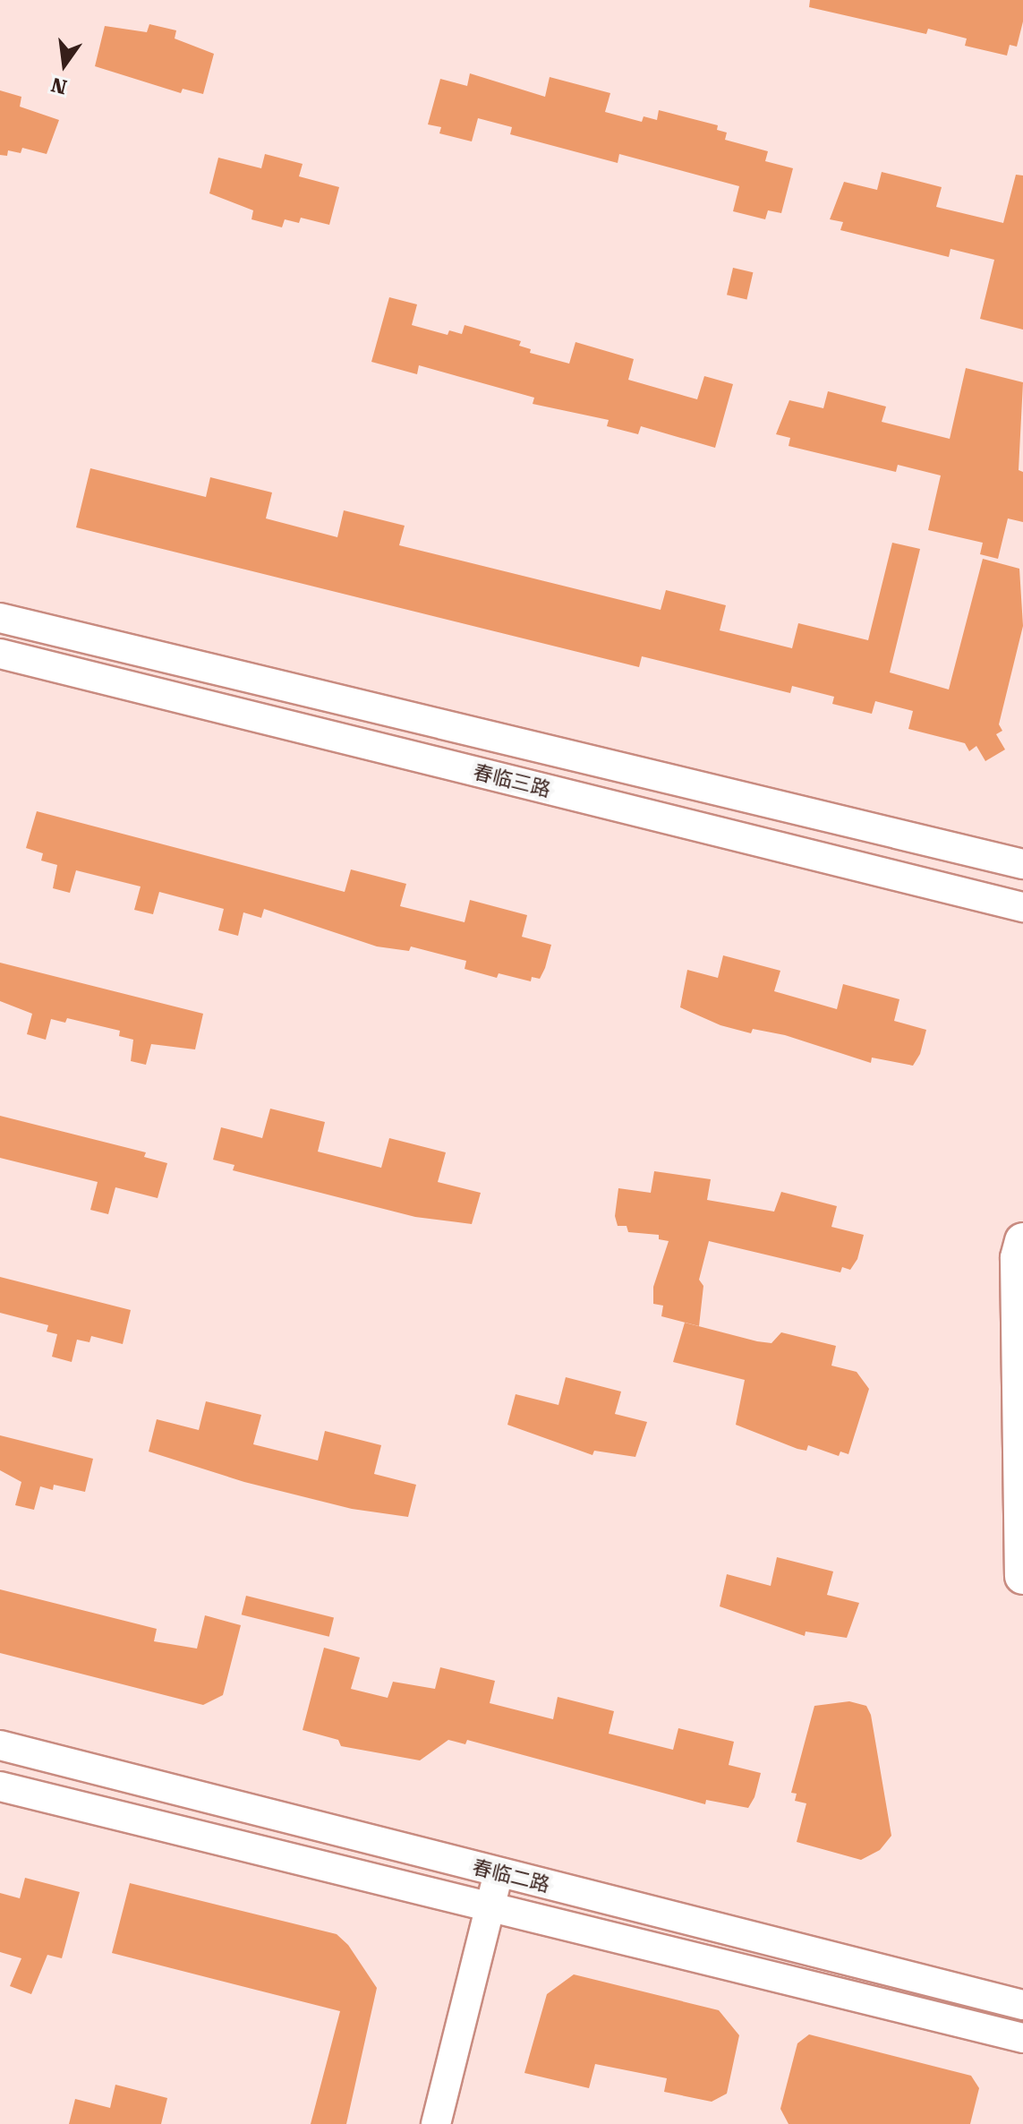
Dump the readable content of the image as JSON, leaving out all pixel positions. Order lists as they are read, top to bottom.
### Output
{
  "streets": {
    "street": ["春临三路", "春临二路"]
  },
  "north": "bottom"
}
